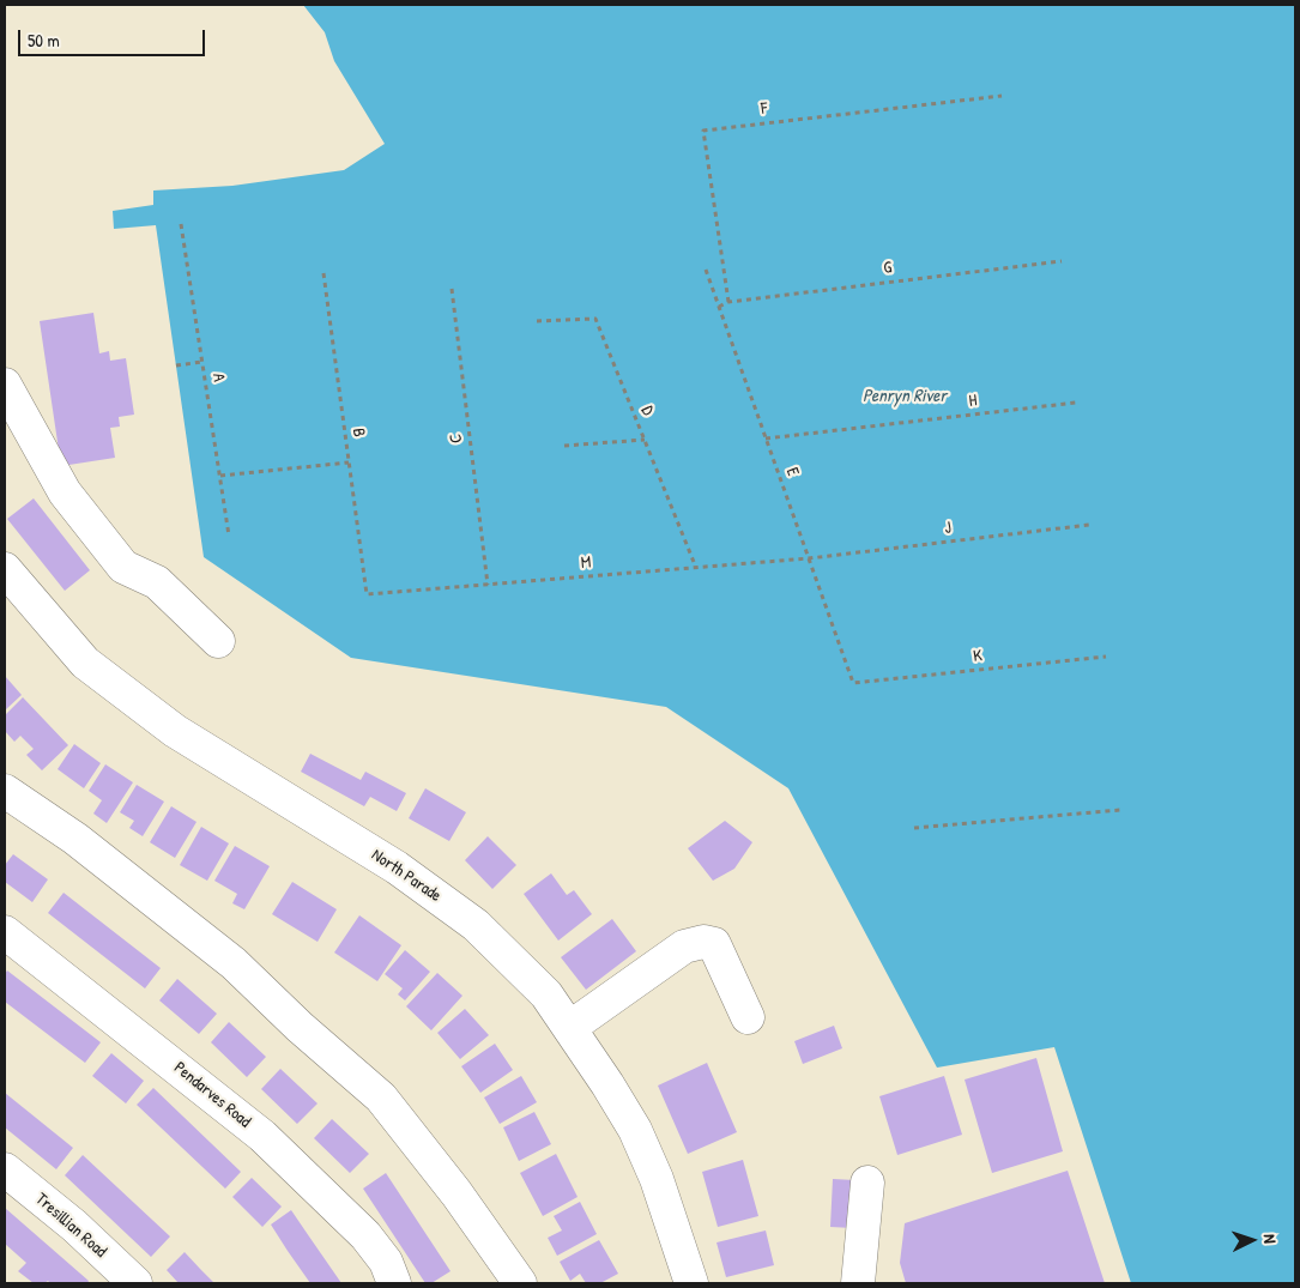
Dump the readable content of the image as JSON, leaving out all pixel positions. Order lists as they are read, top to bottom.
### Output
{
  "streets": {
    "street": ["North Parade", "Pendarves Road", "Tresillian Road"],
    "path": [
      "F",
      "G",
      "A",
      "H",
      "D",
      "B",
      "C",
      "E",
      "J",
      "M",
      "K"
    ]
  },
  "crossings": [
    ["F", "G"],
    ["G", "E"],
    ["H", "E"],
    ["D", "M"],
    ["B", "M"],
    ["C", "M"],
    ["E", "J"],
    ["E", "M"],
    ["E", "K"],
    ["J", "M"]
  ],
  "water": ["Penryn River"],
  "scale_bar": "50 m",
  "north": "right"
}
